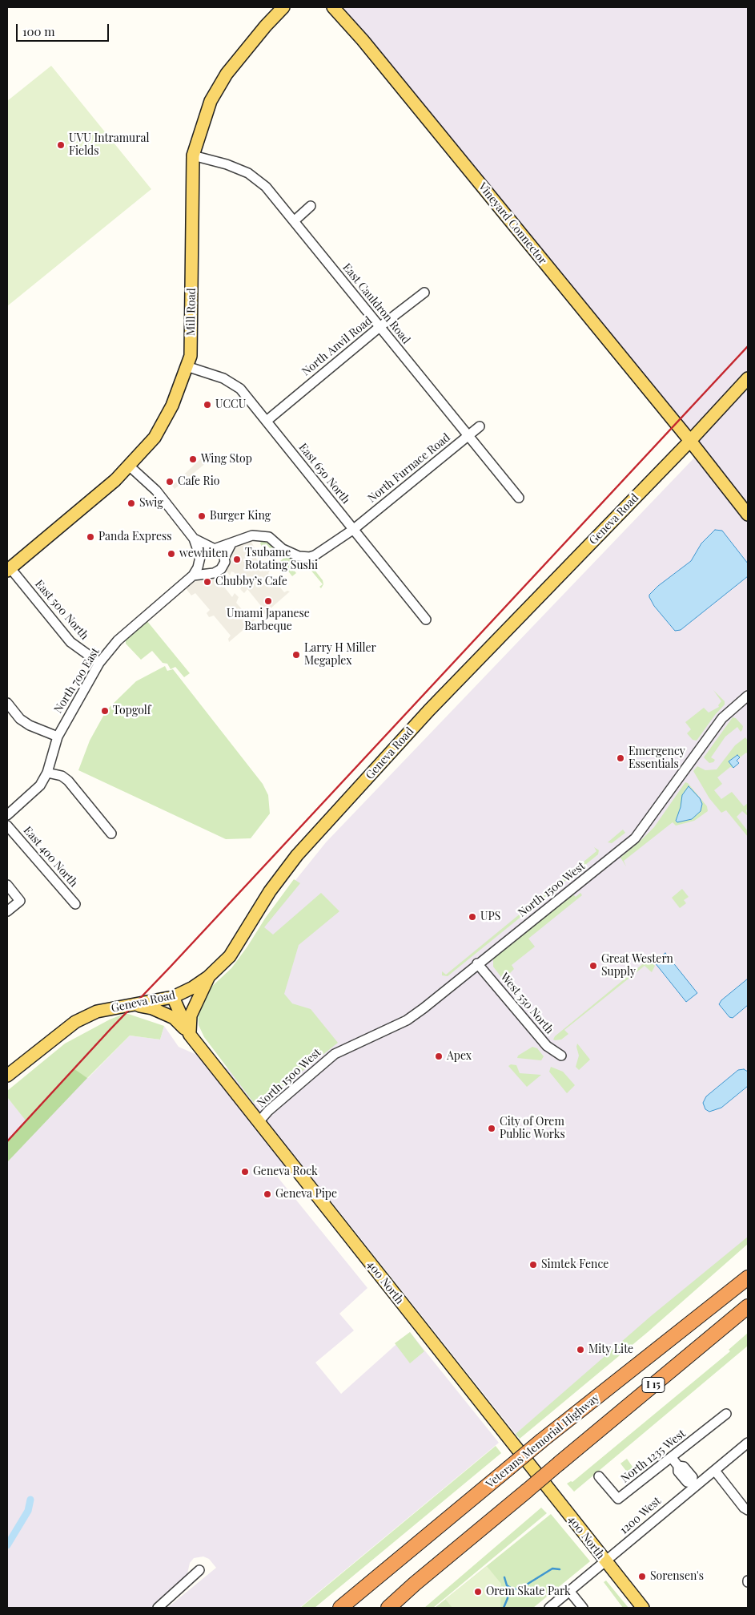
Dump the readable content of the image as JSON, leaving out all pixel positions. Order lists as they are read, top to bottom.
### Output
{
  "streets": {
    "highway": ["I 15", "Veterans Memorial Highway"],
    "main road": [
      "Vineyard Connector",
      "Mill Road",
      "Geneva Road",
      "400 North"
    ],
    "street": [
      "East Cauldron Road",
      "North Anvil Road",
      "North Furnace Road",
      "East 650 North",
      "East 500 North",
      "North 700 East",
      "East 400 North",
      "North 1500 West",
      "West 550 North",
      "North 1235 West",
      "1200 West"
    ]
  },
  "crossings": [
    ["Vineyard Connector", "Geneva Road"],
    ["East Cauldron Road", "Mill Road"],
    ["East Cauldron Road", "North Anvil Road"],
    ["East Cauldron Road", "North Furnace Road"],
    ["Mill Road", "East 650 North"],
    ["Mill Road", "East 500 North"],
    ["North Anvil Road", "East 650 North"],
    ["North Furnace Road", "East 650 North"],
    ["Geneva Road", "400 North"],
    ["East 500 North", "North 700 East"],
    ["North 1500 West", "West 550 North"],
    ["North 1500 West", "400 North"],
    ["400 North", "1200 West"]
  ],
  "places": [
    "UVU Intramural Fields",
    "UCCU",
    "Wing Stop",
    "Cafe Rio",
    "Swig",
    "Burger King",
    "Panda Express",
    "wewhiten",
    "Tsubame Rotating Sushi",
    "Chubby’s Cafe",
    "Umami Japanese Barbeque",
    "Larry H Miller Megaplex",
    "Topgolf",
    "Emergency Essentials",
    "UPS",
    "Great Western Supply",
    "Apex",
    "City of Orem Public Works",
    "Geneva Rock",
    "Geneva Pipe",
    "Simtek Fence",
    "Mity Lite",
    "Sorensen's",
    "Orem Skate Park"
  ],
  "scale_bar": "100 m"
}
